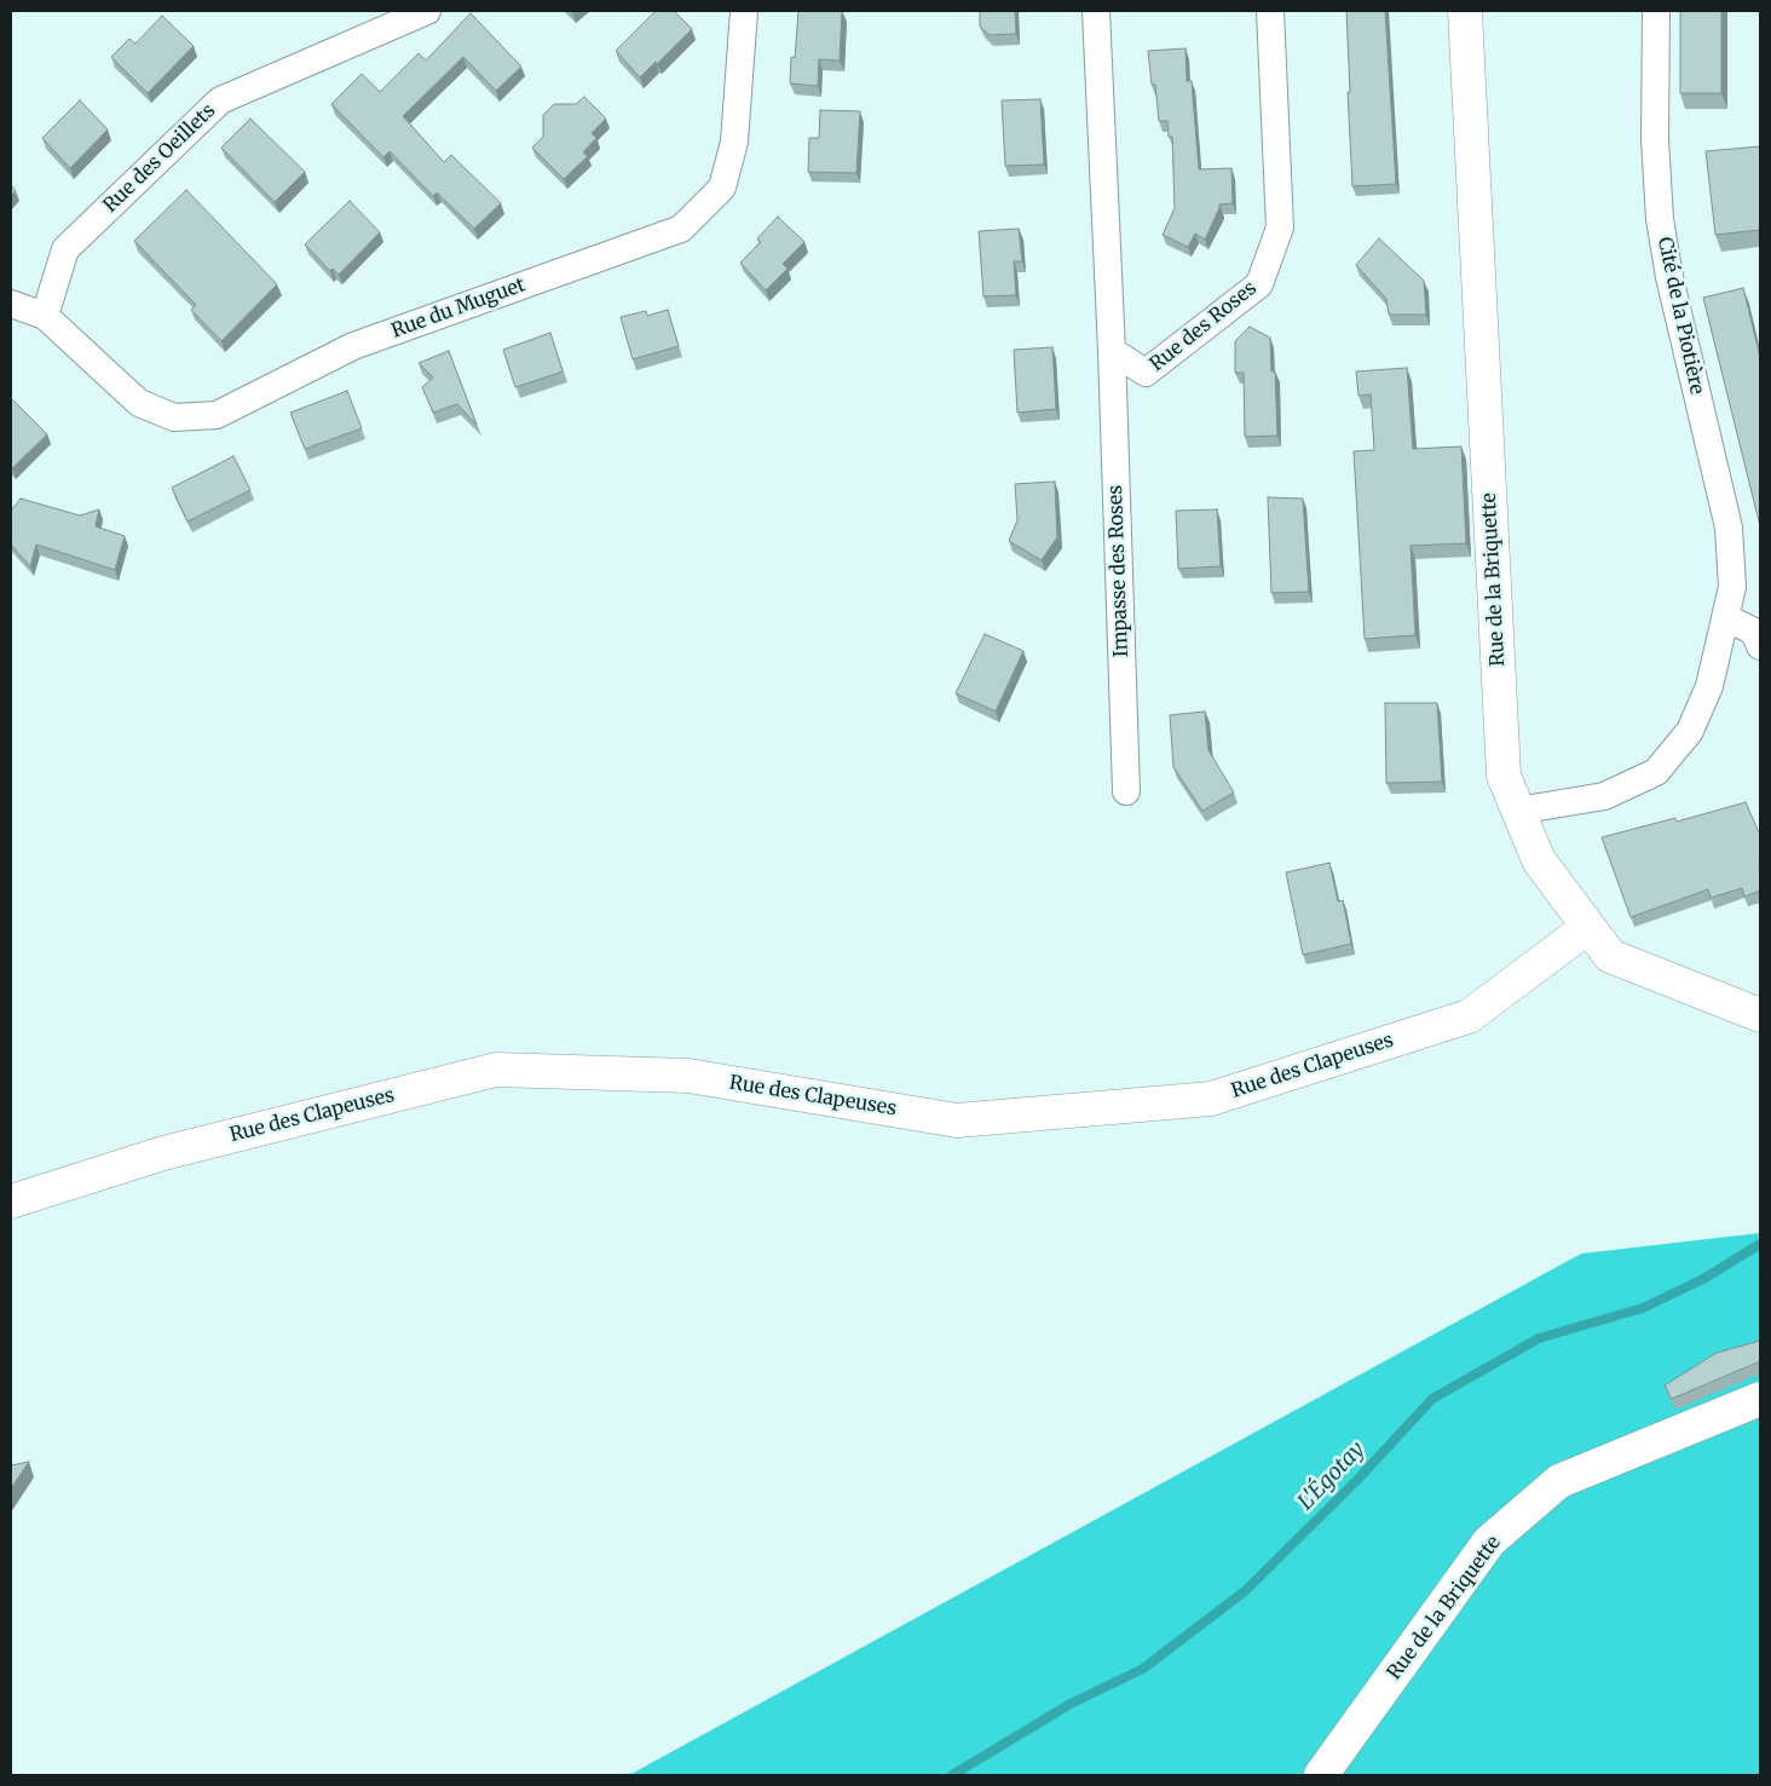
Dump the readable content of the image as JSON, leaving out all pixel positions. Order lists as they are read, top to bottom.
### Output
{
  "streets": {
    "main road": ["Rue de la Briquette", "Rue des Clapeuses"],
    "street": [
      "Rue des Oeillets",
      "Rue du Muguet",
      "Cité de la Piotière",
      "Rue des Roses",
      "Impasse des Roses"
    ]
  },
  "crossings": [
    ["Rue des Oeillets", "Rue du Muguet"],
    ["Cité de la Piotière", "Rue de la Briquette"],
    ["Rue des Roses", "Impasse des Roses"],
    ["Rue de la Briquette", "Rue des Clapeuses"]
  ],
  "water": ["L'Égotay"]
}
